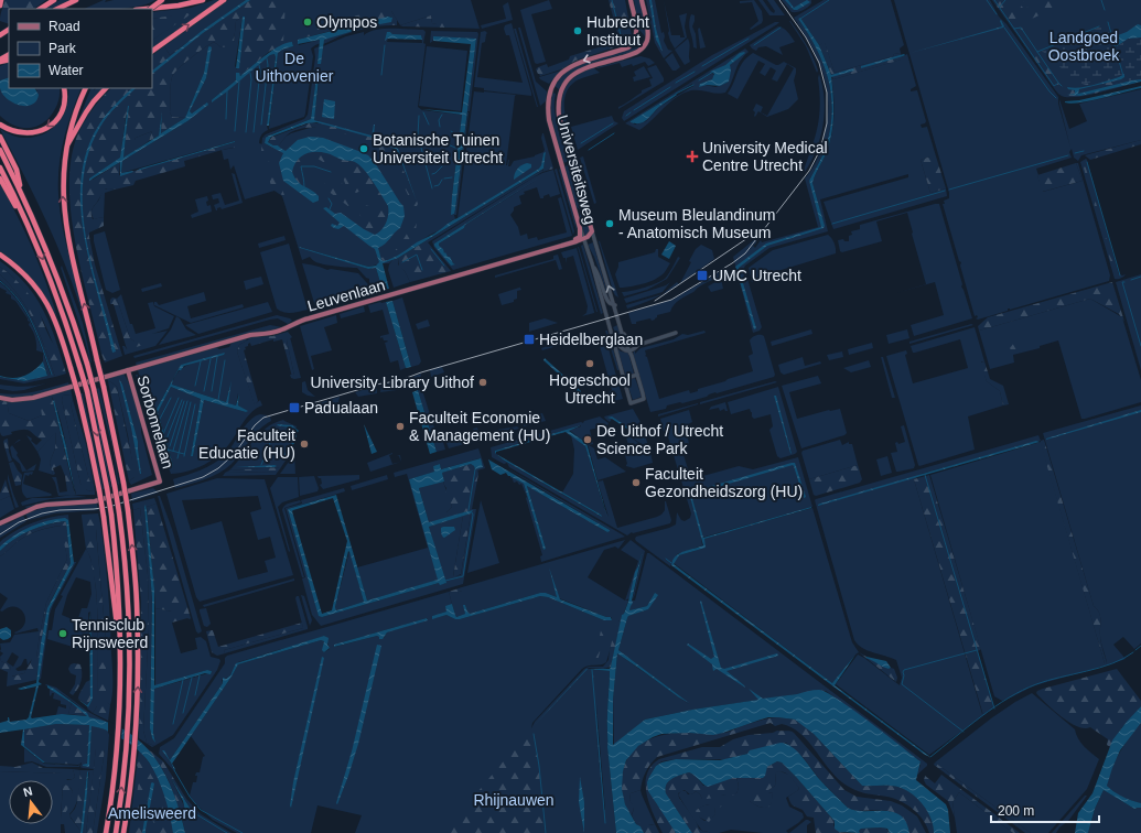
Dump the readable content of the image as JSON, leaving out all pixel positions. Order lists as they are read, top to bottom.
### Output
{
  "streets": {
    "main road": ["Universiteitsweg", "Leuvenlaan", "Sorbonnelaan"]
  },
  "crossings": [
    ["Universiteitsweg", "Leuvenlaan"],
    ["Leuvenlaan", "Sorbonnelaan"]
  ],
  "parks": [
    "Landgoed Oostbroek",
    "De Uithovenier",
    "Rhijnauwen",
    "Amelisweerd"
  ],
  "places": {
    "other": [
      "Olympos",
      "Hubrecht Instituut",
      "Botanische Tuinen Universiteit Utrecht",
      "Museum Bleulandinum - Anatomisch Museum",
      "Hogeschool Utrecht",
      "University Library Uithof",
      "Faculteit Economie & Management (HU)",
      "De Uithof / Utrecht Science Park",
      "Faculteit Educatie (HU)",
      "Faculteit Gezondheidszorg (HU)",
      "Tennisclub Rijnsweerd"
    ],
    "health": ["University Medical Centre Utrecht"],
    "transit": ["UMC Utrecht", "Heidelberglaan", "Padualaan"]
  },
  "legend": ["Road", "Park", "Water"],
  "scale_bar": "200 m",
  "north": "top"
}
